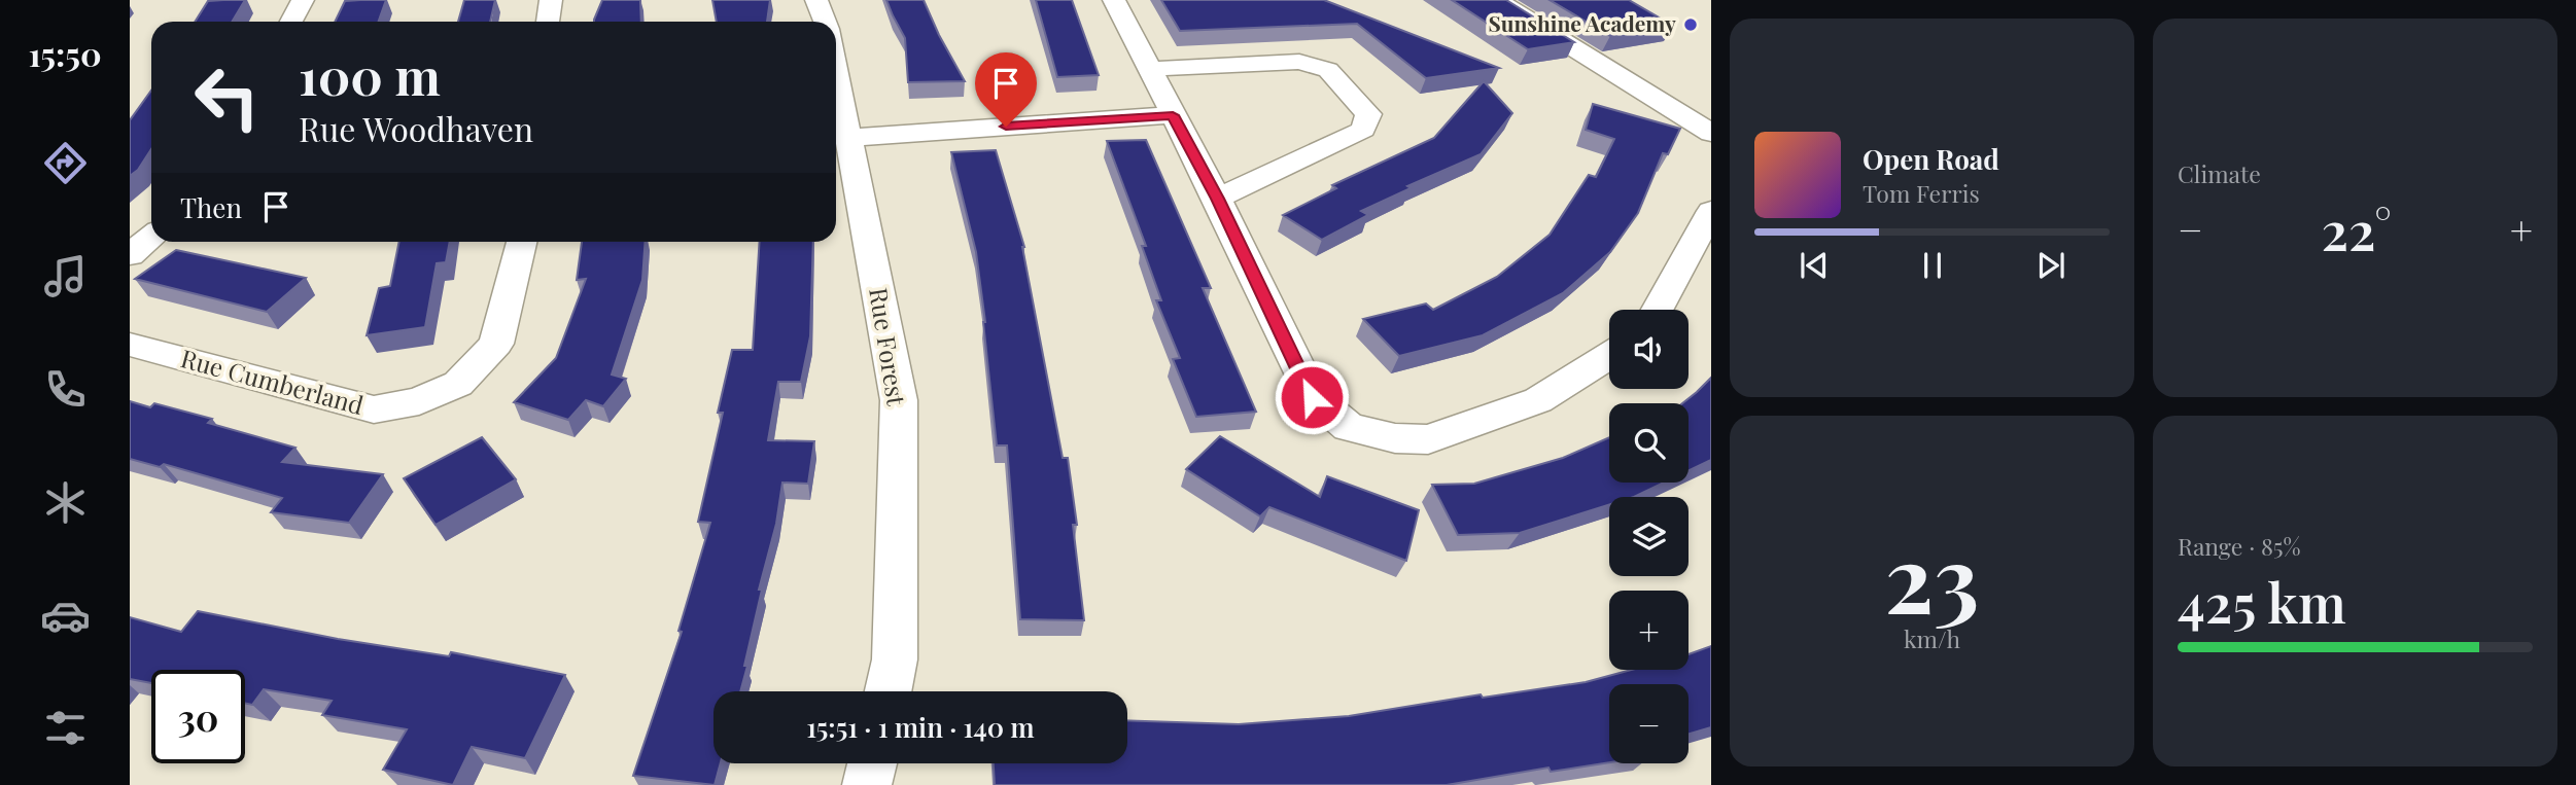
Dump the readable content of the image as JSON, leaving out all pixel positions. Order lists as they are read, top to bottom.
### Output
{
  "streets": {
    "street": ["Rue Forest", "Rue Cumberland"]
  },
  "places": ["Sunshine Academy"],
  "page": {
    "tabs": "15:50",
    "tile": [
      "Climate",
      ["23", "km/h"],
      ["Range · 85%", "425 km"]
    ],
    "turn": ["100 m", "Rue Woodhaven"],
    "song": ["Open Road", "Tom Ferris"],
    "then": "Then",
    "heat": ["−", "22°", "+"],
    "map_buttons": ["+", "−"],
    "limit": "30",
    "trip": "15:51 · 1 min · 140 m"
  }
}
